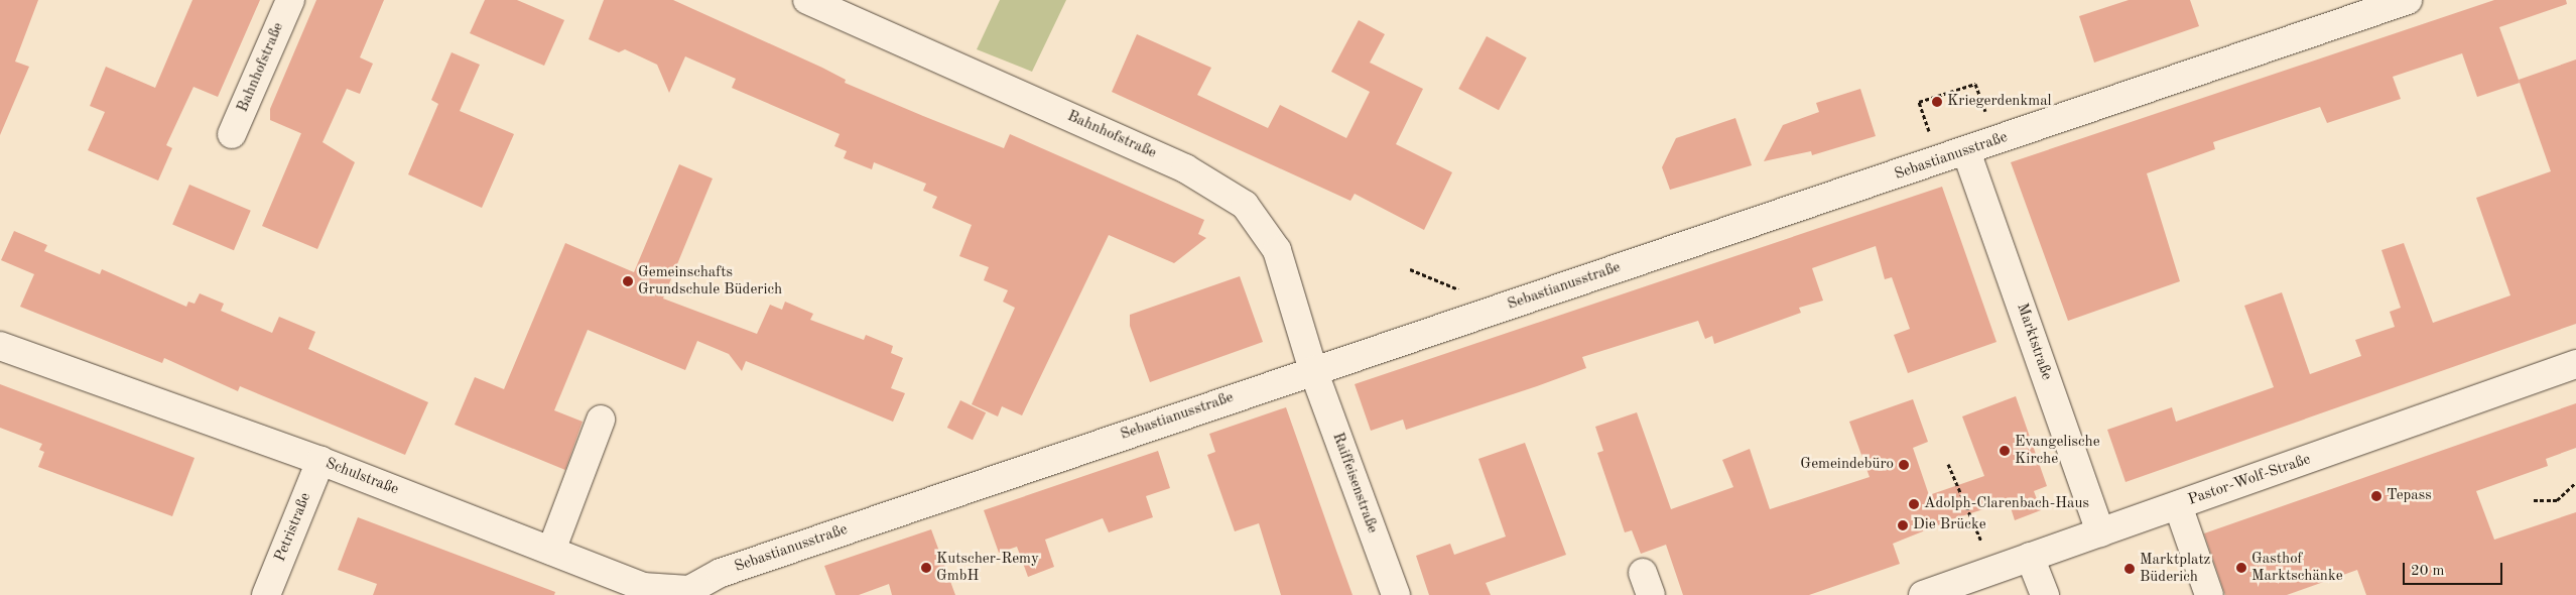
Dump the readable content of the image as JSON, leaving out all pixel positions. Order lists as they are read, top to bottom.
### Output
{
  "streets": {
    "street": [
      "Bahnhofstraße",
      "Sebastianusstraße",
      "Marktstraße",
      "Schulstraße",
      "Pastor-Wolf-Straße",
      "Raiffeisenstraße",
      "Petristraße"
    ]
  },
  "crossings": [
    ["Bahnhofstraße", "Sebastianusstraße"],
    ["Bahnhofstraße", "Raiffeisenstraße"],
    ["Sebastianusstraße", "Marktstraße"],
    ["Sebastianusstraße", "Schulstraße"],
    ["Sebastianusstraße", "Raiffeisenstraße"],
    ["Marktstraße", "Pastor-Wolf-Straße"],
    ["Schulstraße", "Petristraße"]
  ],
  "places": [
    "Kriegerdenkmal",
    "Gemeinschafts Grundschule Büderich",
    "Evangelische Kirche",
    "Gemeindebüro",
    "Tepass",
    "Adolph-Clarenbach-Haus",
    "Die Brücke",
    "Kutscher-Remy GmbH",
    "Gasthof Marktschänke",
    "Marktplatz Büderich"
  ],
  "scale_bar": "20 m"
}
